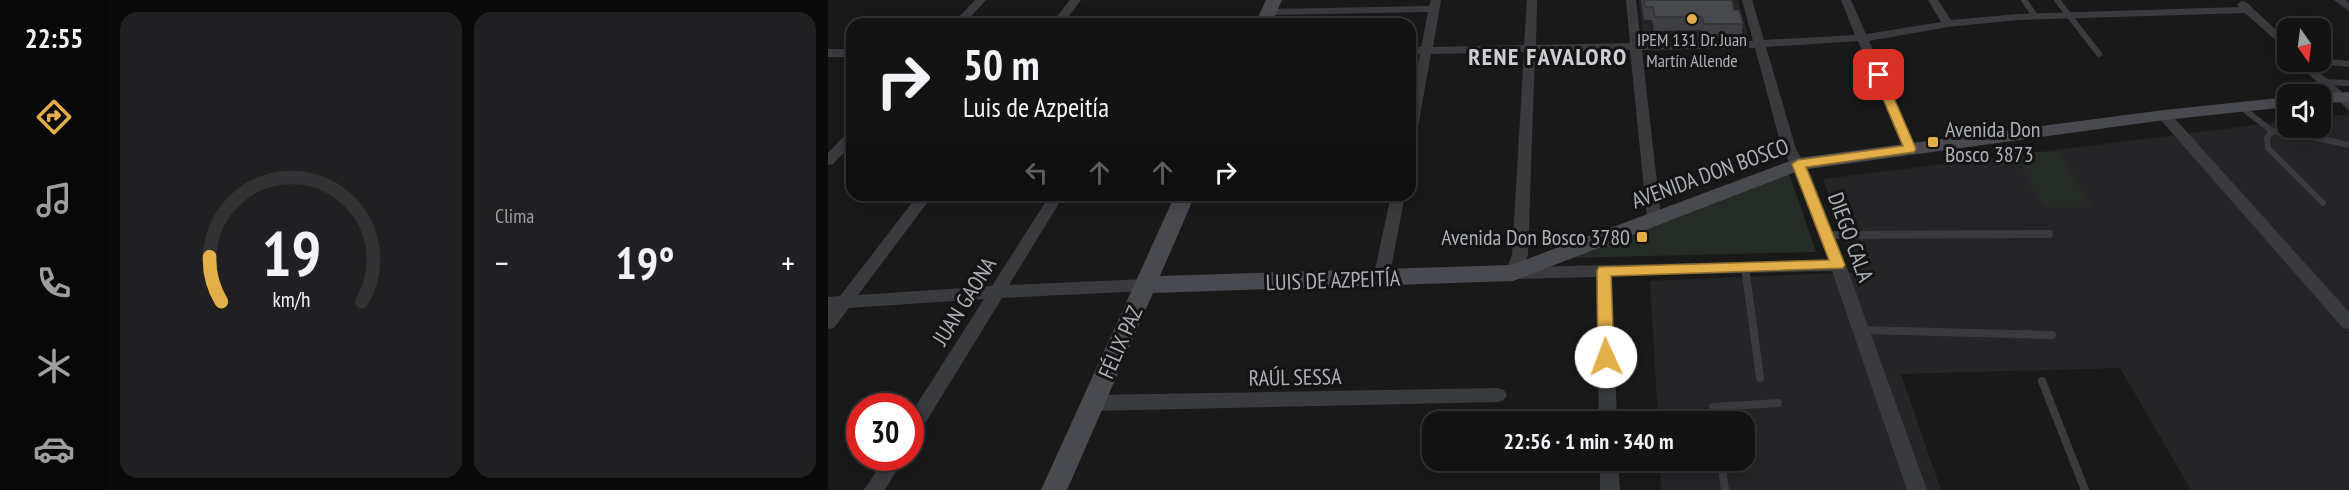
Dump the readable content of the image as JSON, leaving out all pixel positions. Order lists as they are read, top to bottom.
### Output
{
  "streets": {
    "main road": ["AVENIDA DON BOSCO", "LUIS DE AZPEITÍA", "FÉLIX PAZ"],
    "street": ["DIEGO CALA", "JUAN GAONA", "RAÚL SESSA"]
  },
  "crossings": [
    ["AVENIDA DON BOSCO", "DIEGO CALA"],
    ["AVENIDA DON BOSCO", "LUIS DE AZPEITÍA"],
    ["DIEGO CALA", "LUIS DE AZPEITÍA"],
    ["LUIS DE AZPEITÍA", "JUAN GAONA"],
    ["LUIS DE AZPEITÍA", "FÉLIX PAZ"],
    ["FÉLIX PAZ", "RAÚL SESSA"]
  ],
  "districts": ["RENE FAVALORO"],
  "places": {
    "other": ["IPEM 131 Dr. Juan Martín Allende"],
    "transit": ["Avenida Don Bosco 3873", "Avenida Don Bosco 3780"]
  },
  "north": "bottom",
  "page": {
    "tabs": "22:55",
    "tile": "Clima",
    "turn": ["50 m", "Luis de Azpeitía"],
    "heat": ["−", "19°", "+"],
    "limit": "30",
    "trip": "22:56 · 1 min · 340 m",
    "gauge": ["19", "km/h"]
  }
}
